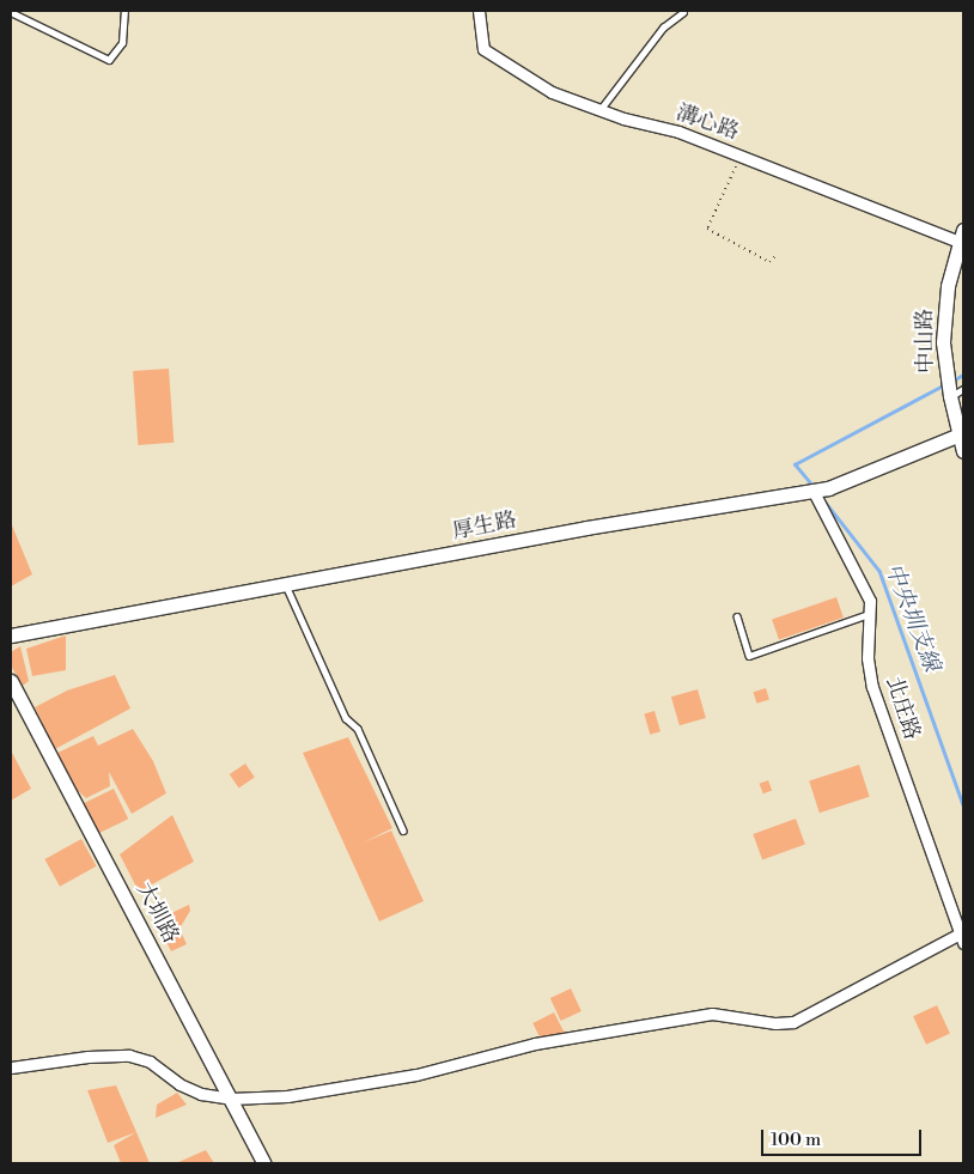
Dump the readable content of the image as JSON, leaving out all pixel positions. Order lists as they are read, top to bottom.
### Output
{
  "streets": {
    "street": [
      "溝心路",
      "中山路",
      "厚生路",
      "北庄路",
      "大圳路"
    ]
  },
  "crossings": [
    ["溝心路", "中山路"],
    ["中山路", "厚生路"],
    ["厚生路", "北庄路"]
  ],
  "water": ["中央圳支線"],
  "scale_bar": "100 m"
}
